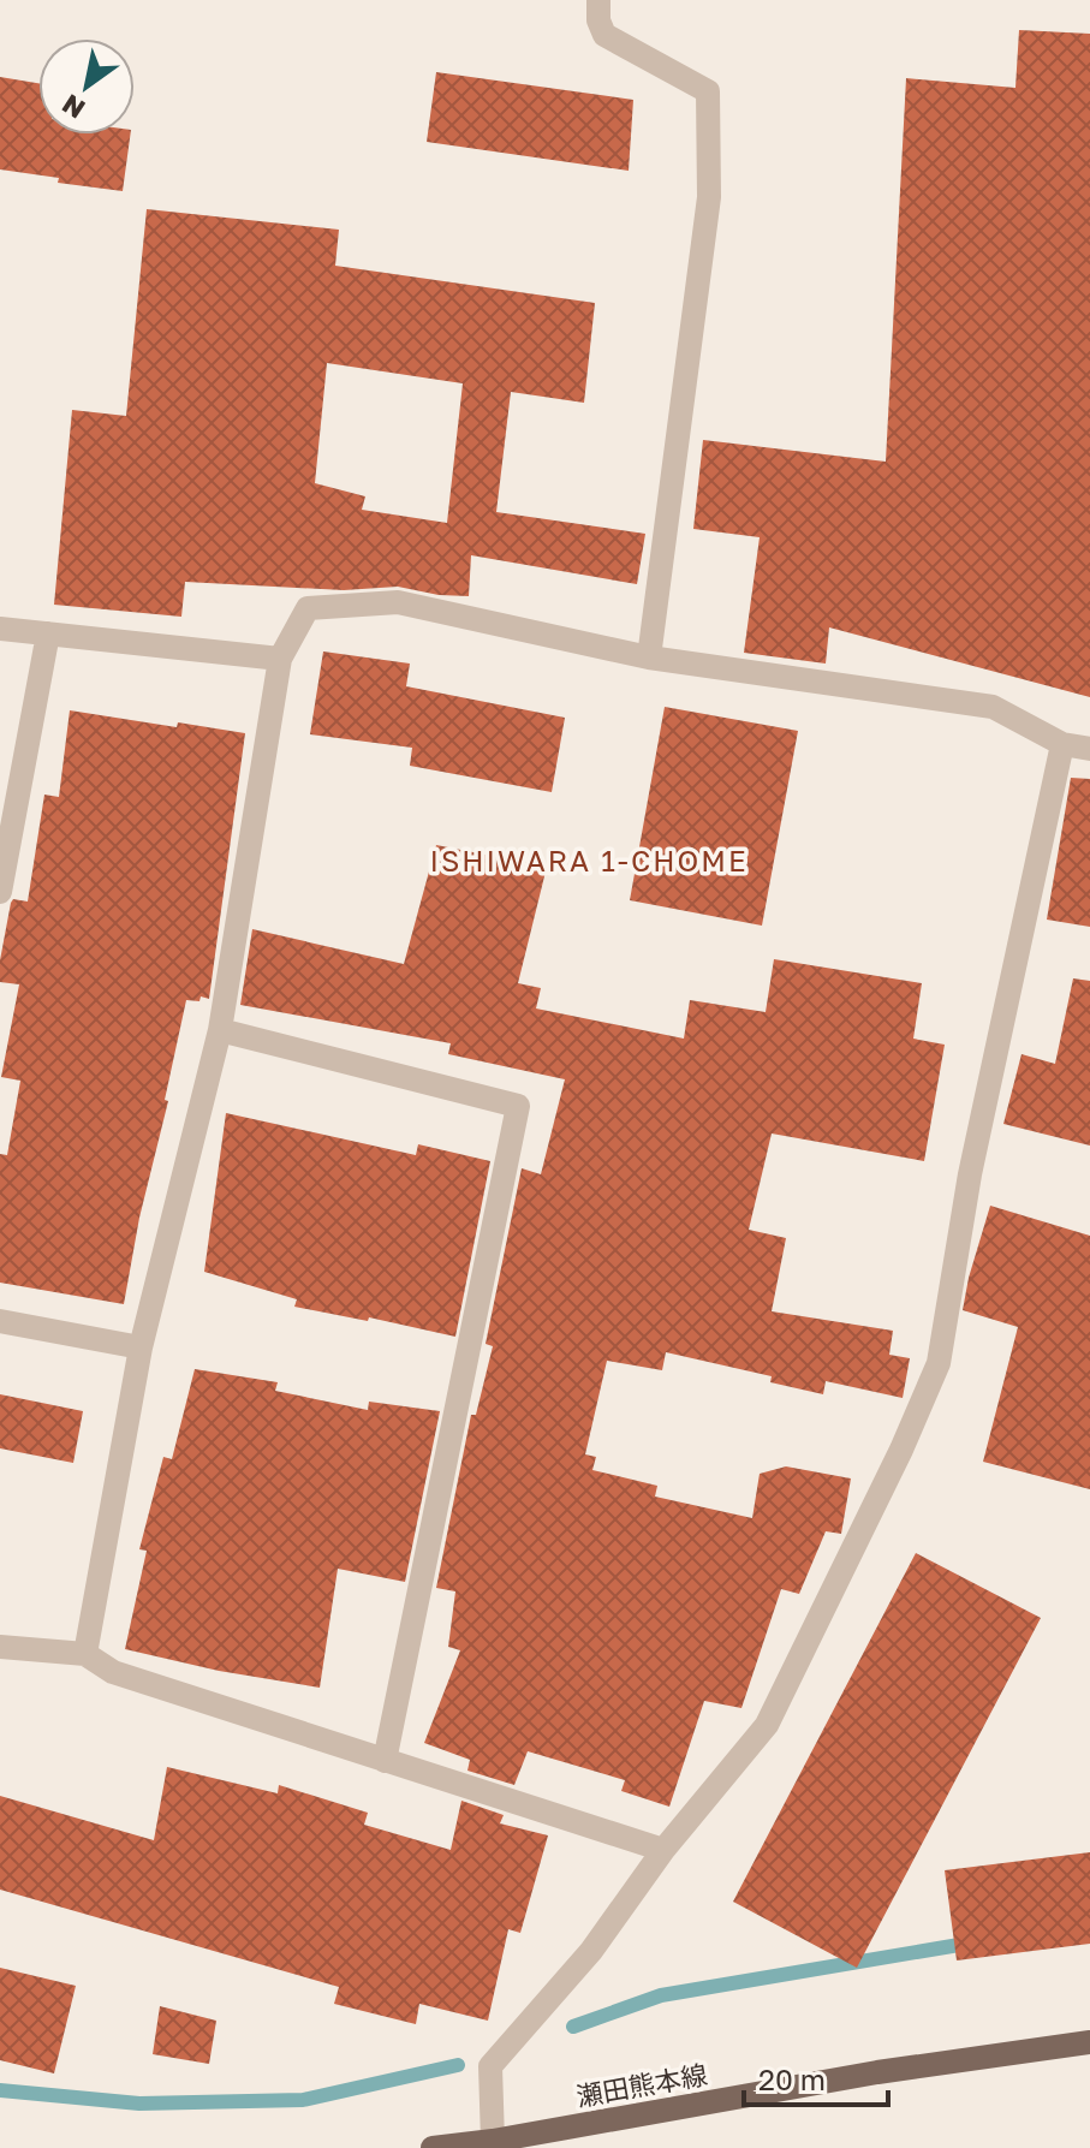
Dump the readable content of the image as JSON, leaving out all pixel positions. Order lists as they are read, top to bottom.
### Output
{
  "streets": {
    "main road": ["瀬田熊本線"]
  },
  "districts": ["ISHIWARA 1-CHOME"],
  "scale_bar": "20 m",
  "north": "bottom left"
}
